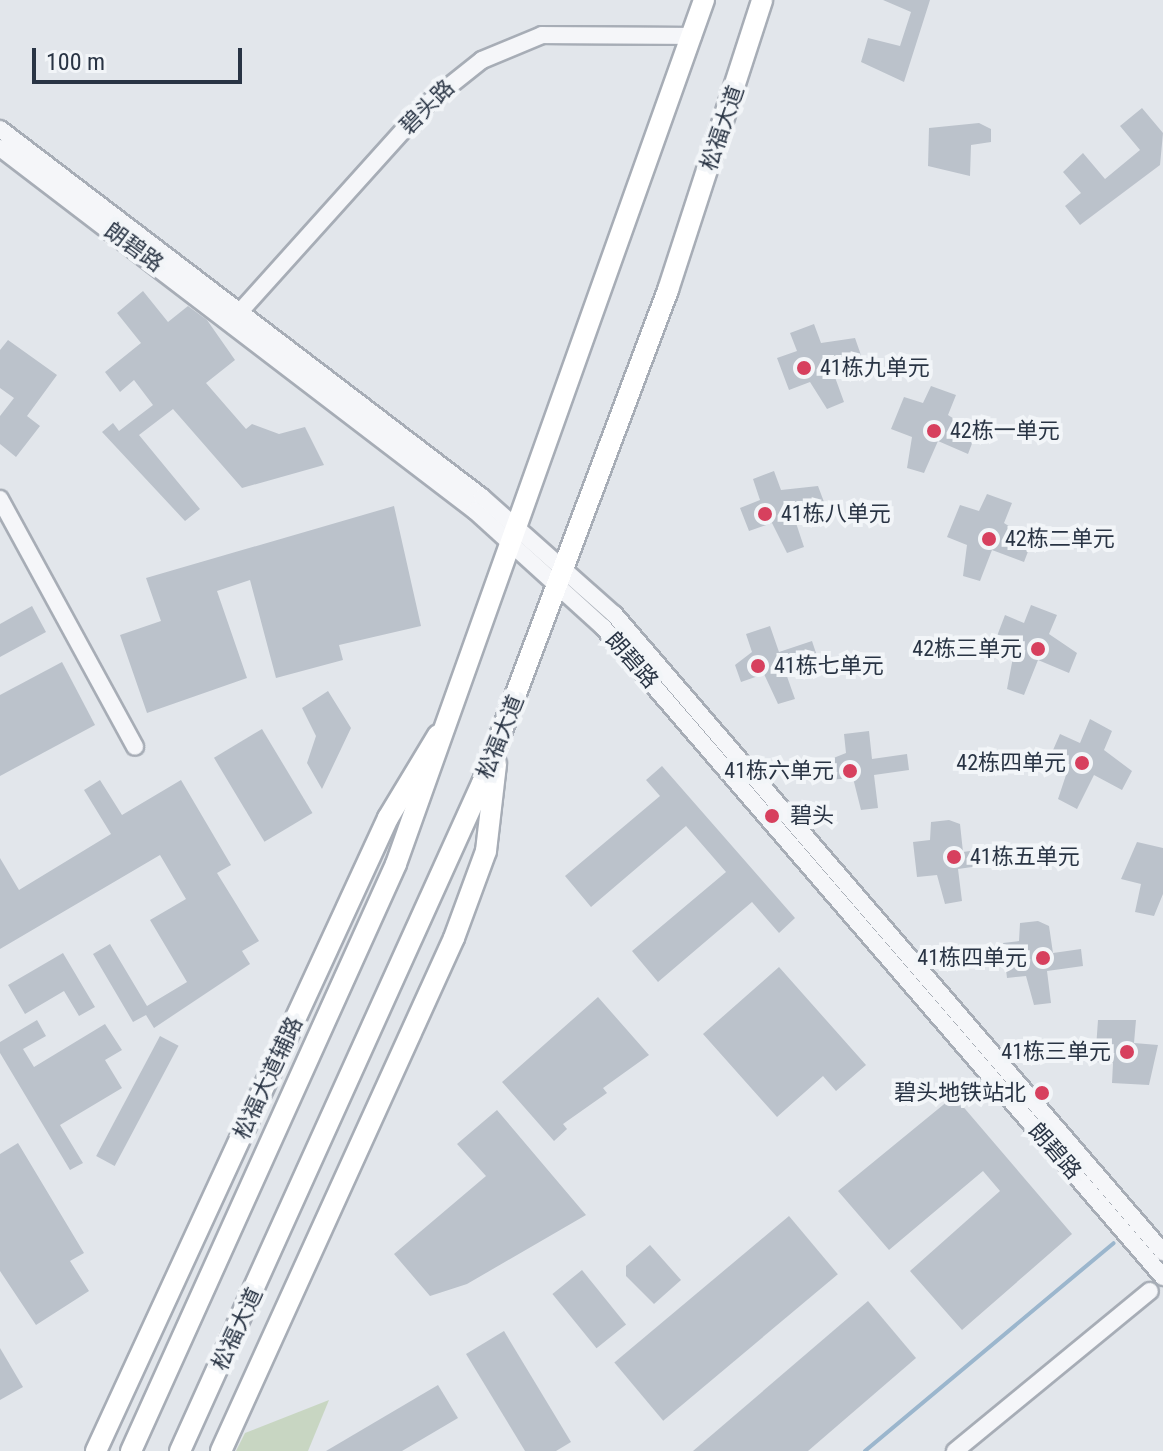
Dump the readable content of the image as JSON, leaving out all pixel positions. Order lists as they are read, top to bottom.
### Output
{
  "streets": {
    "main road": ["松福大道", "松福大道辅路"],
    "street": ["碧头路", "朗碧路"]
  },
  "crossings": [
    ["碧头路", "松福大道"],
    ["碧头路", "朗碧路"],
    ["松福大道", "朗碧路"],
    ["松福大道", "松福大道辅路"]
  ],
  "places": [
    "41栋九单元",
    "42栋一单元",
    "41栋八单元",
    "42栋二单元",
    "42栋三单元",
    "41栋七单元",
    "42栋四单元",
    "41栋六单元",
    "碧头",
    "41栋五单元",
    "41栋四单元",
    "41栋三单元",
    "碧头地铁站北"
  ],
  "scale_bar": "100 m"
}
